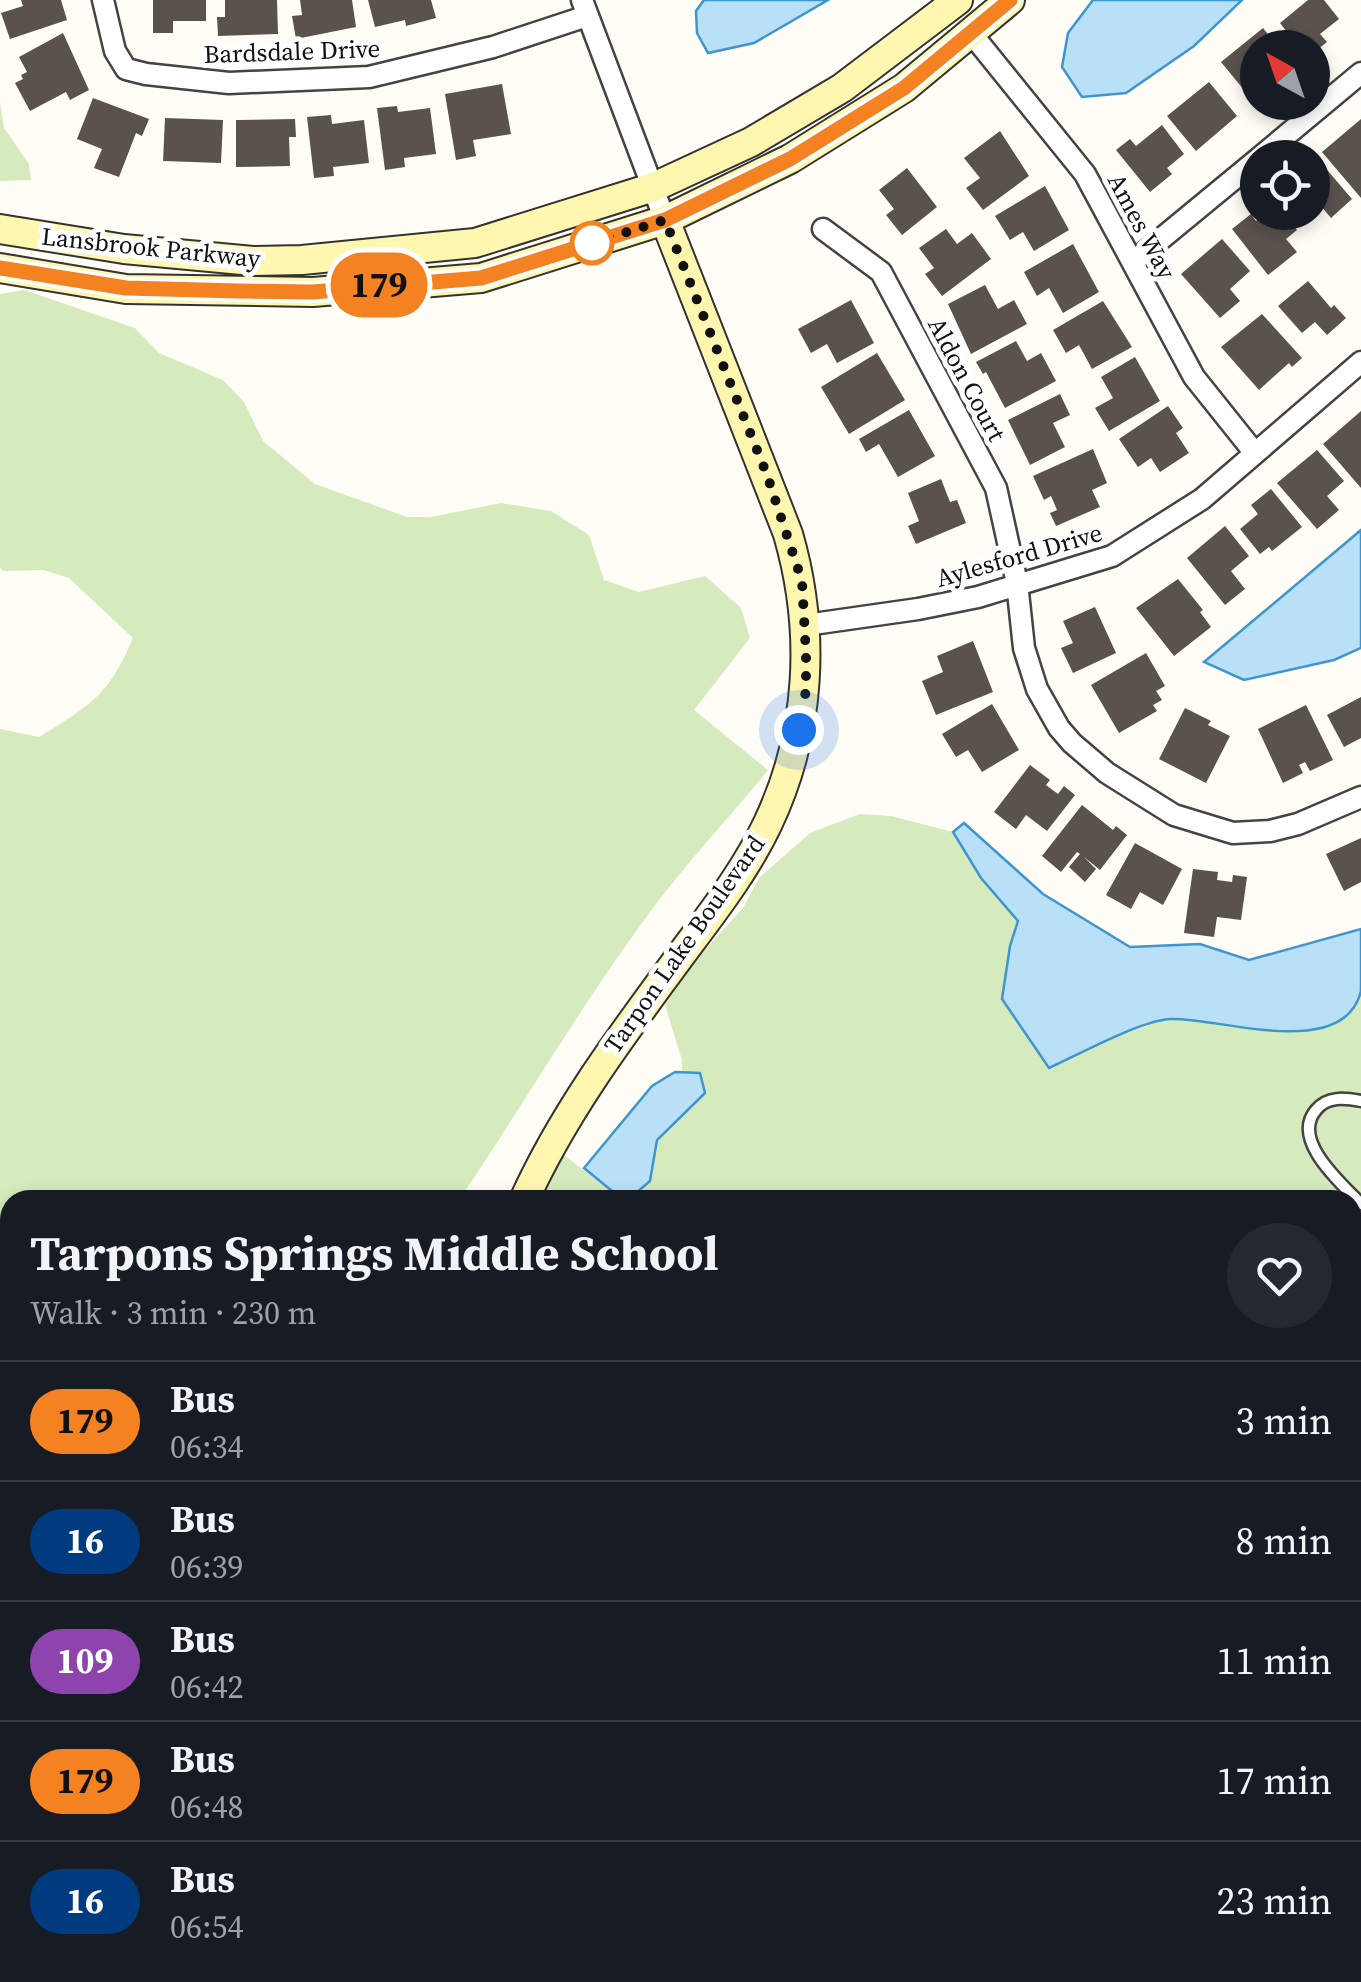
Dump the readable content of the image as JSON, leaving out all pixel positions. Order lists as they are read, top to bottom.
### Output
{
  "streets": {
    "street": [
      "Bardsdale Drive",
      "Ames Way",
      "Lansbrook Parkway",
      "Aldon Court",
      "Aylesford Drive",
      "Tarpon Lake Boulevard"
    ]
  },
  "crossings": [
    ["Ames Way", "Lansbrook Parkway"],
    ["Ames Way", "Aylesford Drive"],
    ["Lansbrook Parkway", "Tarpon Lake Boulevard"],
    ["Aldon Court", "Aylesford Drive"],
    ["Aylesford Drive", "Tarpon Lake Boulevard"]
  ],
  "lines": ["bus line 179"],
  "north": "top left",
  "page": {
    "on_map": "179",
    "heading": ["Tarpons Springs Middle School", "Walk · 3 min · 230 m"],
    "list": [
      {
        "mark": "179",
        "name": "Bus",
        "note": "06:34",
        "value": "3 min"
      },
      {
        "mark": "16",
        "name": "Bus",
        "note": "06:39",
        "value": "8 min"
      },
      {
        "mark": "109",
        "name": "Bus",
        "note": "06:42",
        "value": "11 min"
      },
      {
        "mark": "179",
        "name": "Bus",
        "note": "06:48",
        "value": "17 min"
      },
      {
        "mark": "16",
        "name": "Bus",
        "note": "06:54",
        "value": "23 min"
      }
    ]
  }
}
